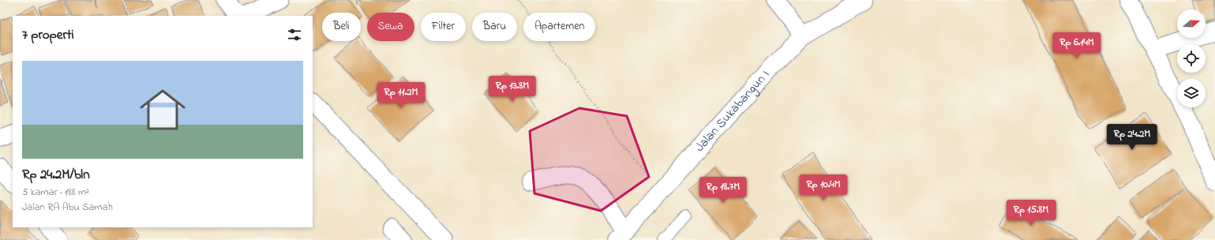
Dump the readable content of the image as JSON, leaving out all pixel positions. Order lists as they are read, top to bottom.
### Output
{
  "streets": {
    "street": ["Jalan Sukabangun I"]
  },
  "north": "right",
  "page": {
    "chip": [
      "Beli",
      "Sewa",
      "Filter",
      "Baru",
      "Apartemen"
    ],
    "heading": "7 properti",
    "price": [
      "Rp 6.14M",
      "Rp 13.8M",
      "Rp 11.2M",
      "Rp 24.2M",
      "Rp 10.4M",
      "Rp 18.7M",
      "Rp 15.8M"
    ],
    "list": [
      {
        "name": "Rp 24.2M/bln",
        "note": "5 kamar · 188 m² · Jalan RA Abu Samah"
      }
    ]
  }
}
